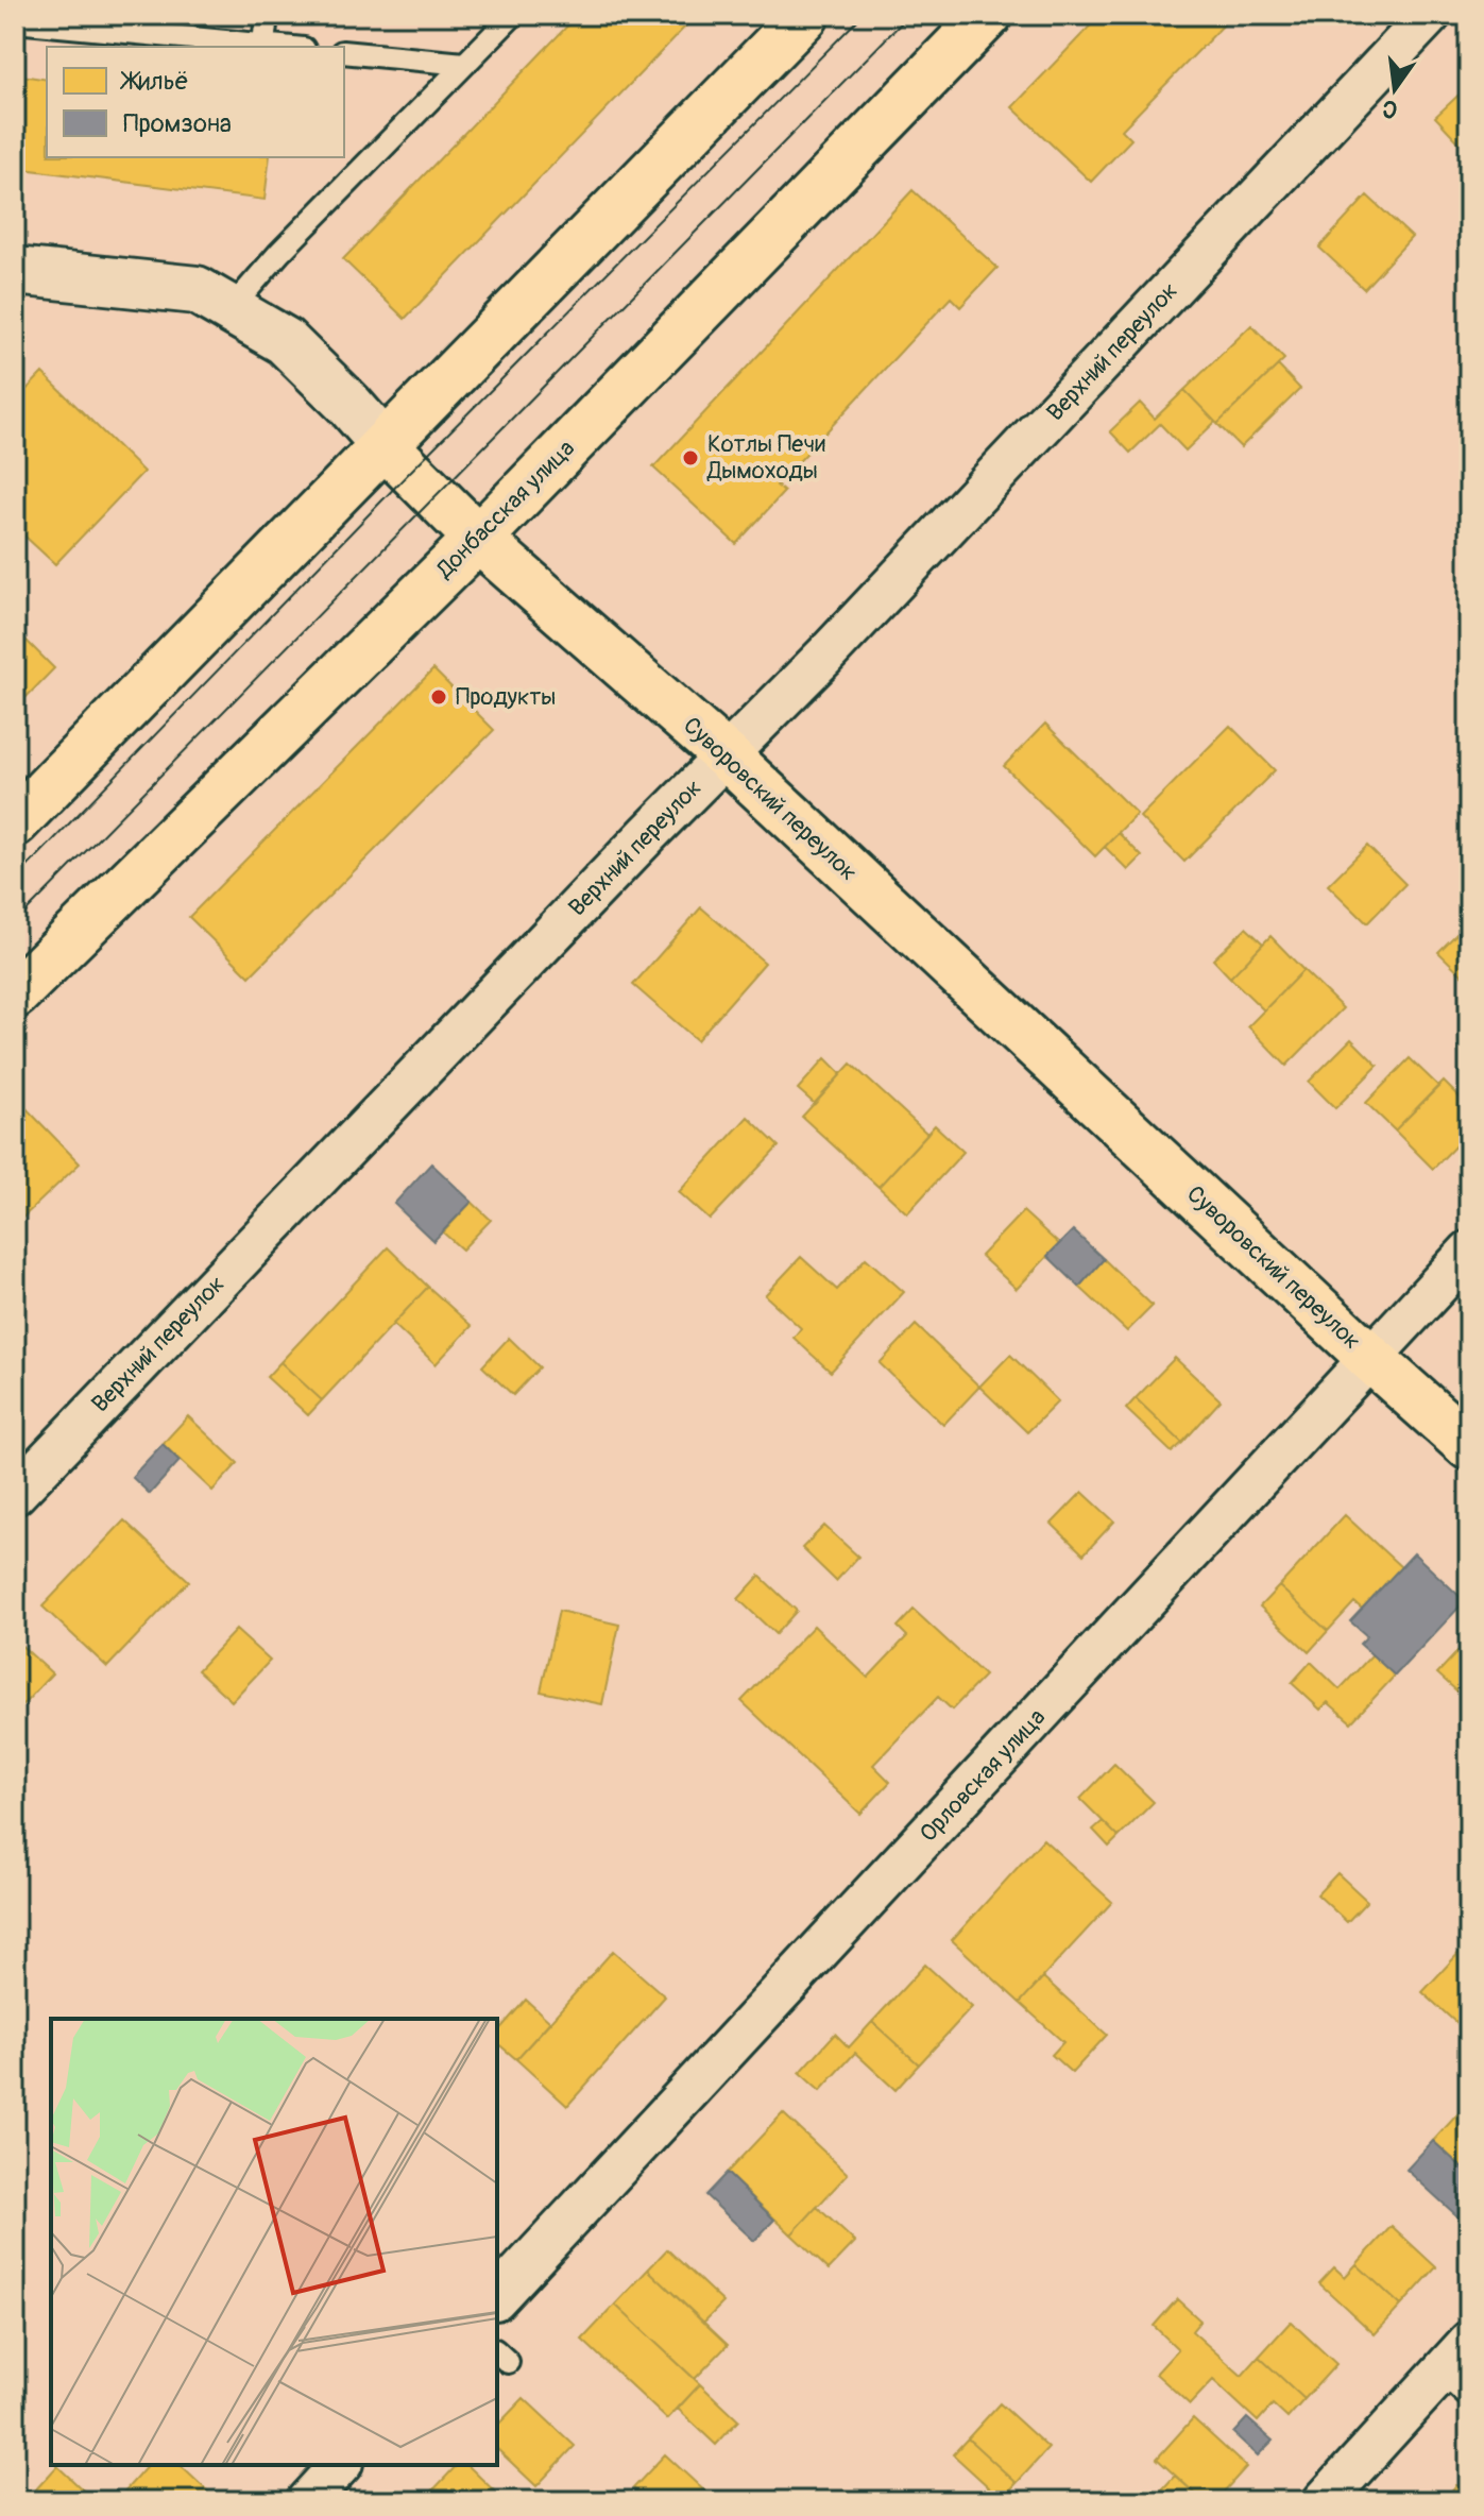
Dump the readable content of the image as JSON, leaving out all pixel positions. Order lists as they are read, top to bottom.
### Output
{
  "streets": {
    "main road": ["Донбасская улица", "Суворовский переулок"],
    "street": ["Верхний переулок", "Орловская улица"]
  },
  "crossings": [
    ["Верхний переулок", "Суворовский переулок"],
    ["Донбасская улица", "Суворовский переулок"],
    ["Суворовский переулок", "Орловская улица"]
  ],
  "places": ["Котлы Печи Дымоходы", "Продукты"],
  "legend": ["Жильё", "Промзона"],
  "north": "bottom"
}
